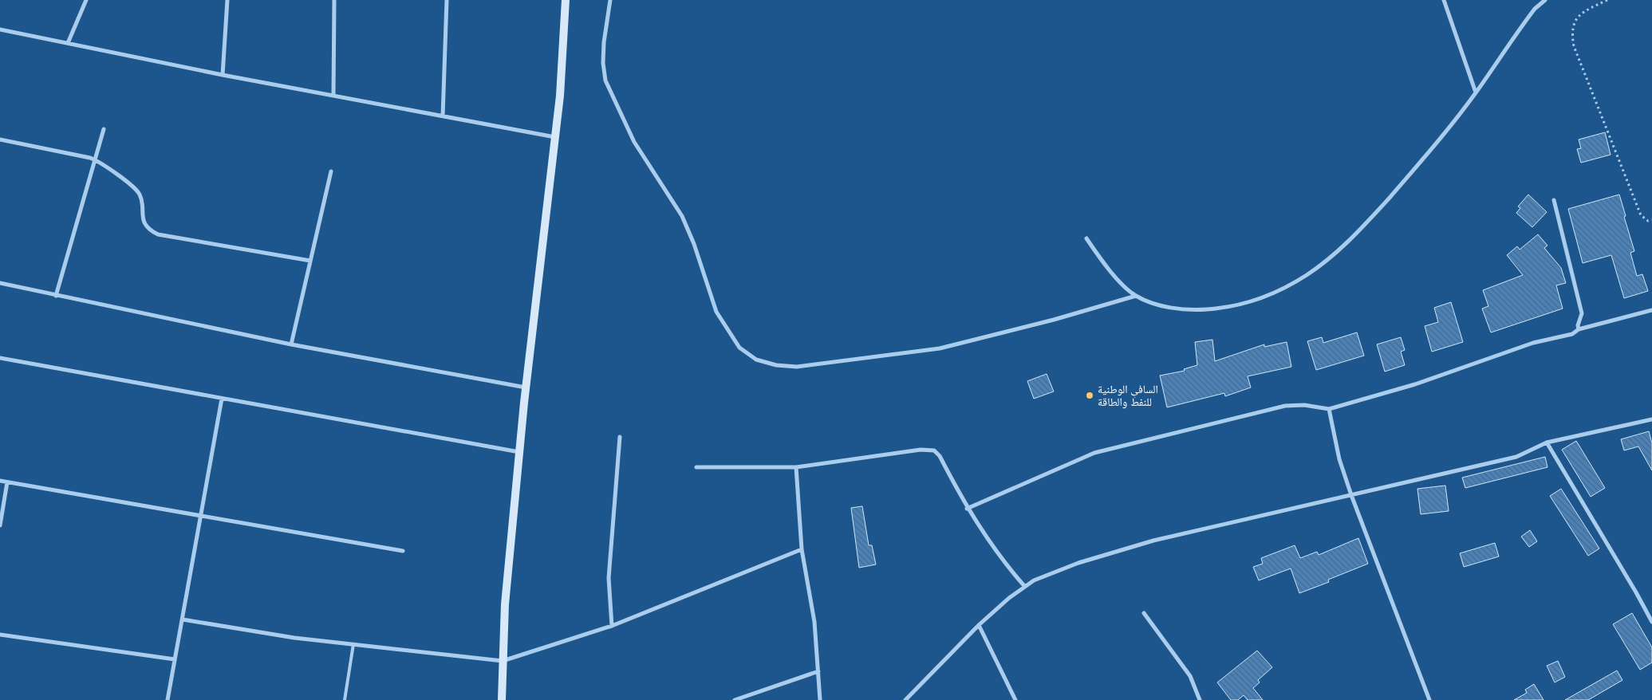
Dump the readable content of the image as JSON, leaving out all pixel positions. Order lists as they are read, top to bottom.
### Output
{
  "places": ["السافي الوطنية للنفط والطاقة"]
}
